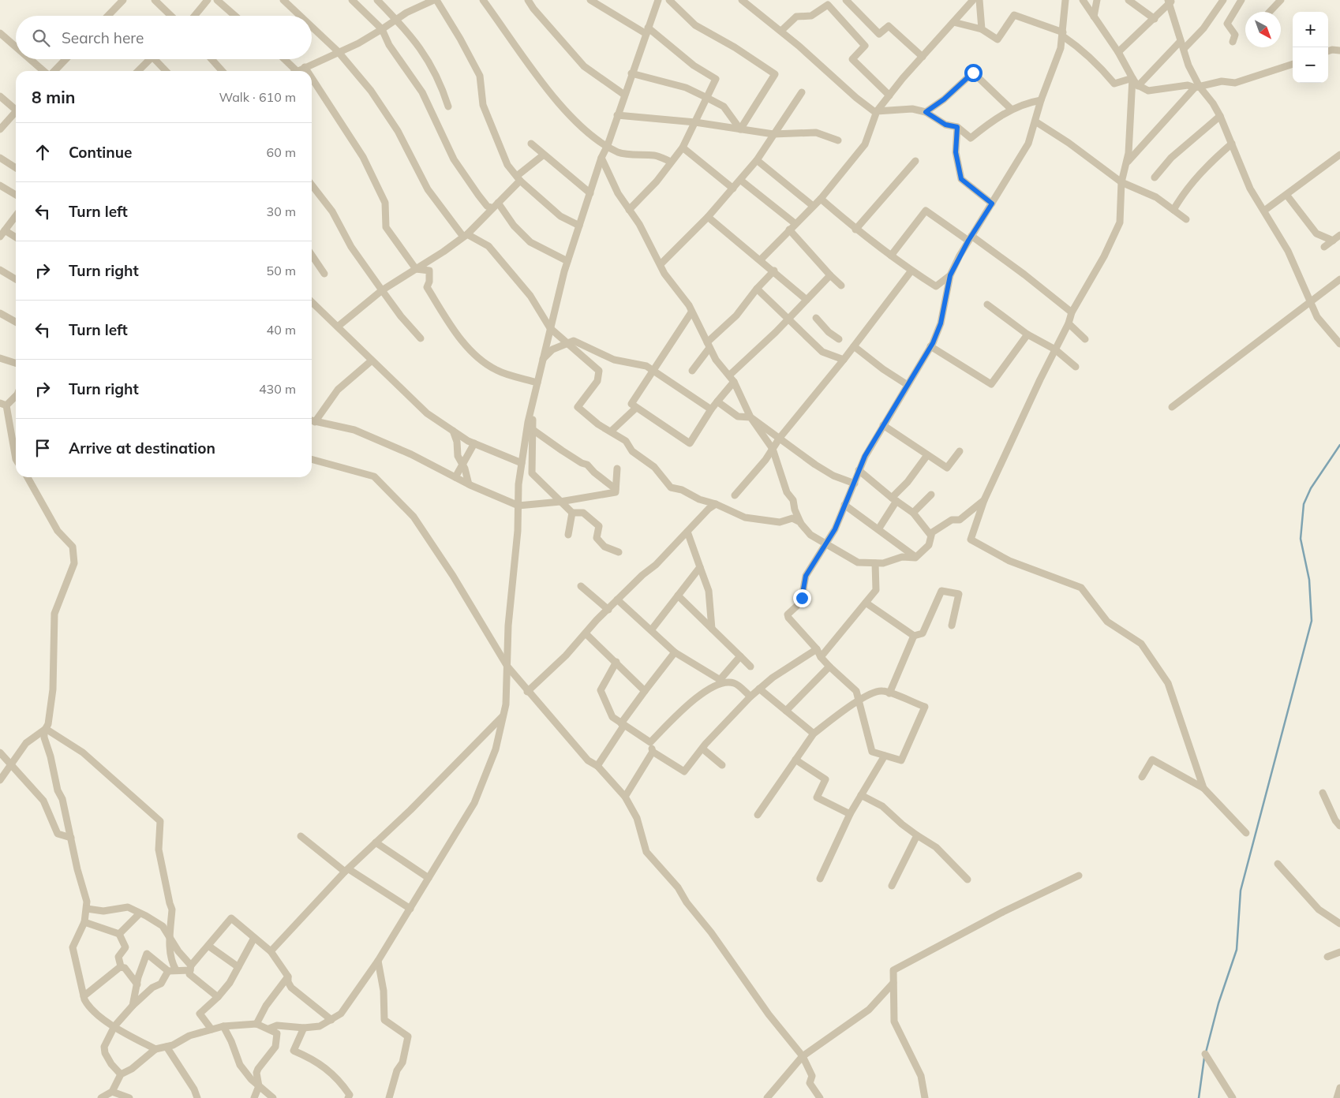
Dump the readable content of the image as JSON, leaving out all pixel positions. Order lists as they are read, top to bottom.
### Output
{
  "north": "bottom right",
  "page": {
    "map_buttons": ["+", "−"],
    "search": "Search here",
    "heading": ["8 min", "Walk · 610 m"],
    "list": [
      ["Continue", "60 m"],
      ["Turn left", "30 m"],
      ["Turn right", "50 m"],
      ["Turn left", "40 m"],
      ["Turn right", "430 m"],
      "Arrive at destination"
    ]
  }
}
